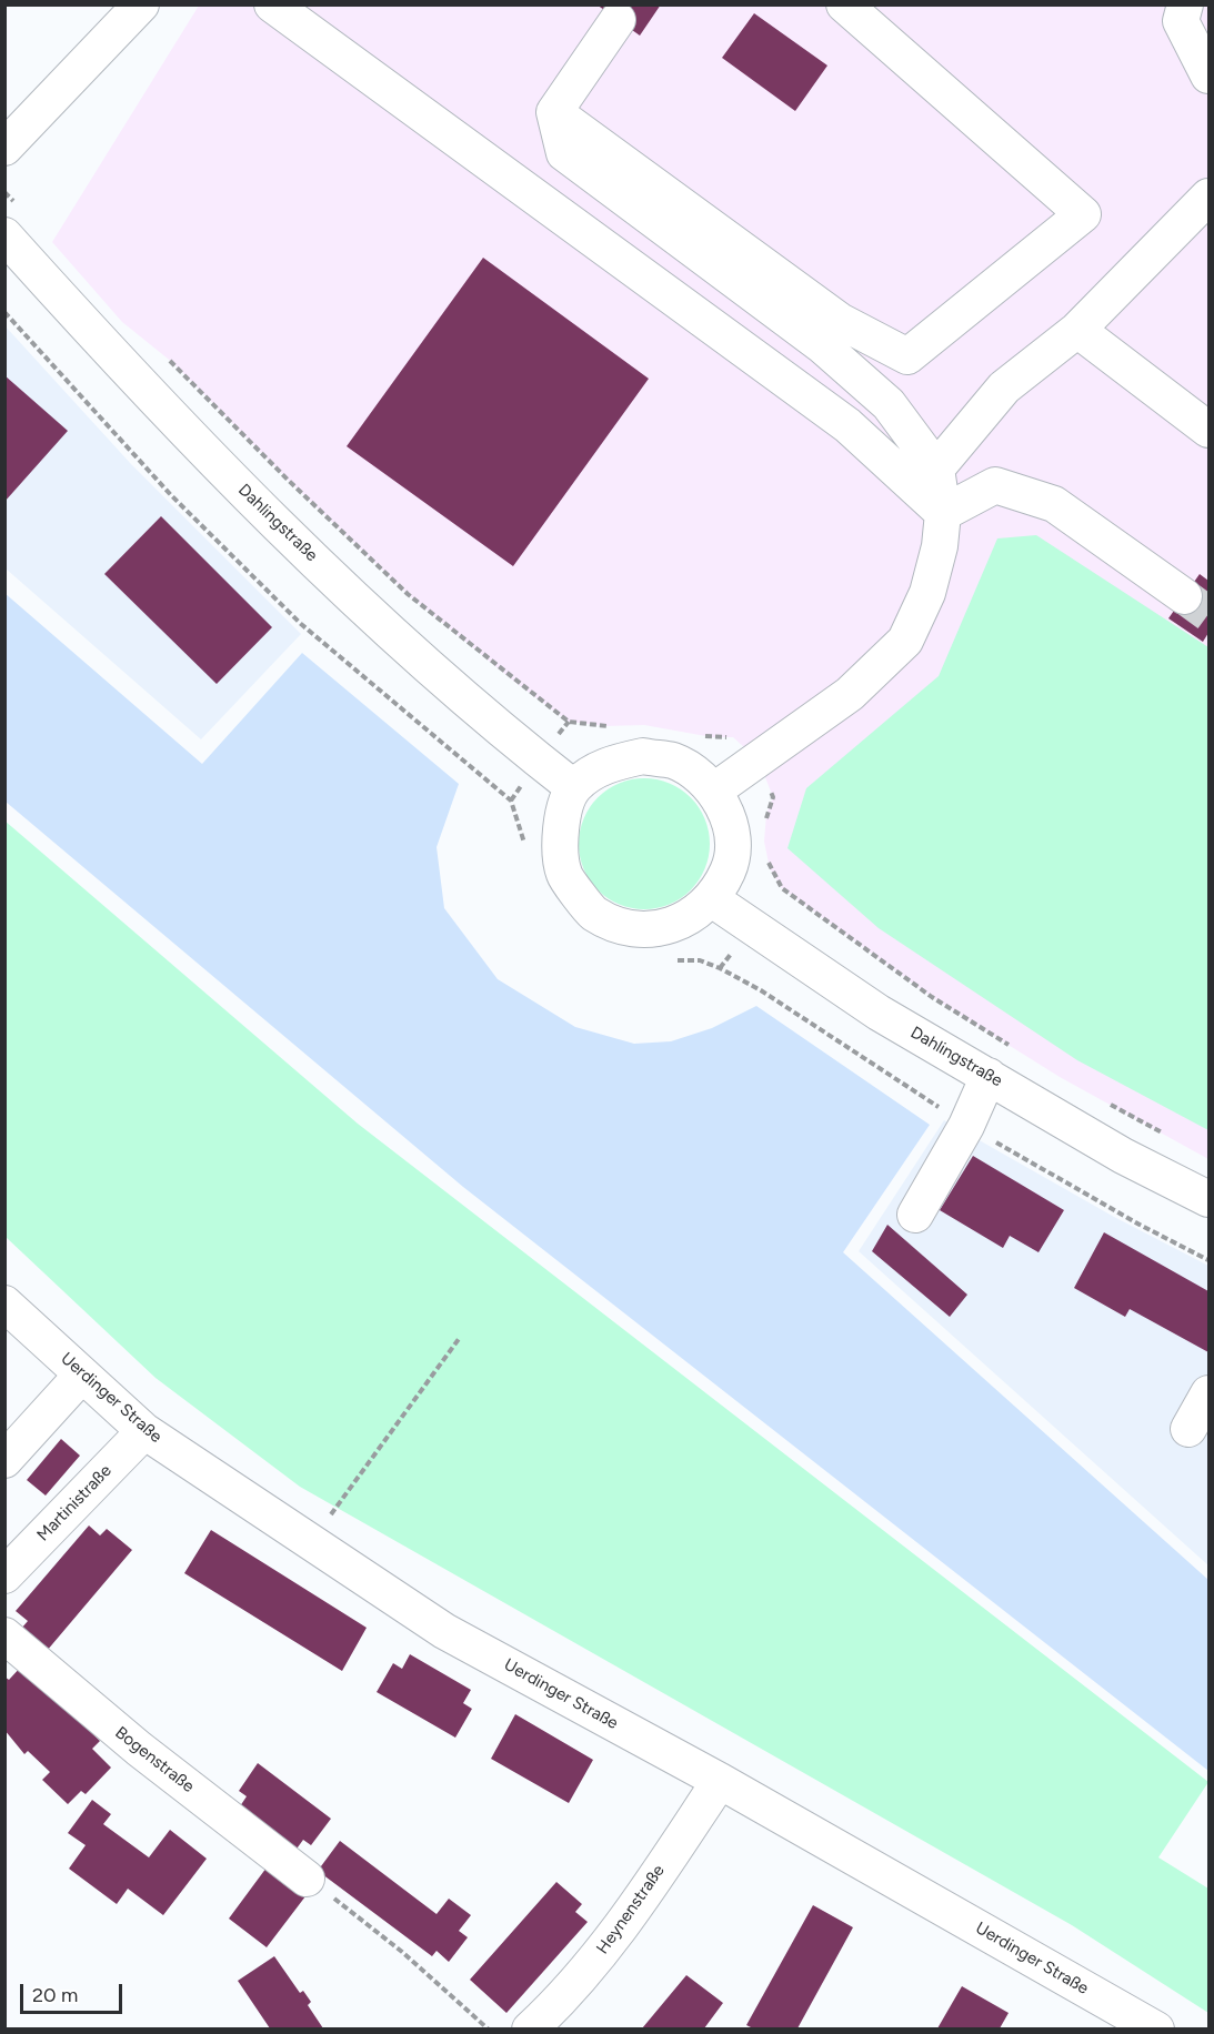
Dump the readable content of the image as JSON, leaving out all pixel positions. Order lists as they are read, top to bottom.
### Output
{
  "streets": {
    "street": [
      "Dahlingstraße",
      "Uerdinger Straße",
      "Martinistraße",
      "Bogenstraße",
      "Heynenstraße"
    ]
  },
  "crossings": [
    ["Uerdinger Straße", "Martinistraße"],
    ["Uerdinger Straße", "Heynenstraße"]
  ],
  "scale_bar": "20 m"
}
